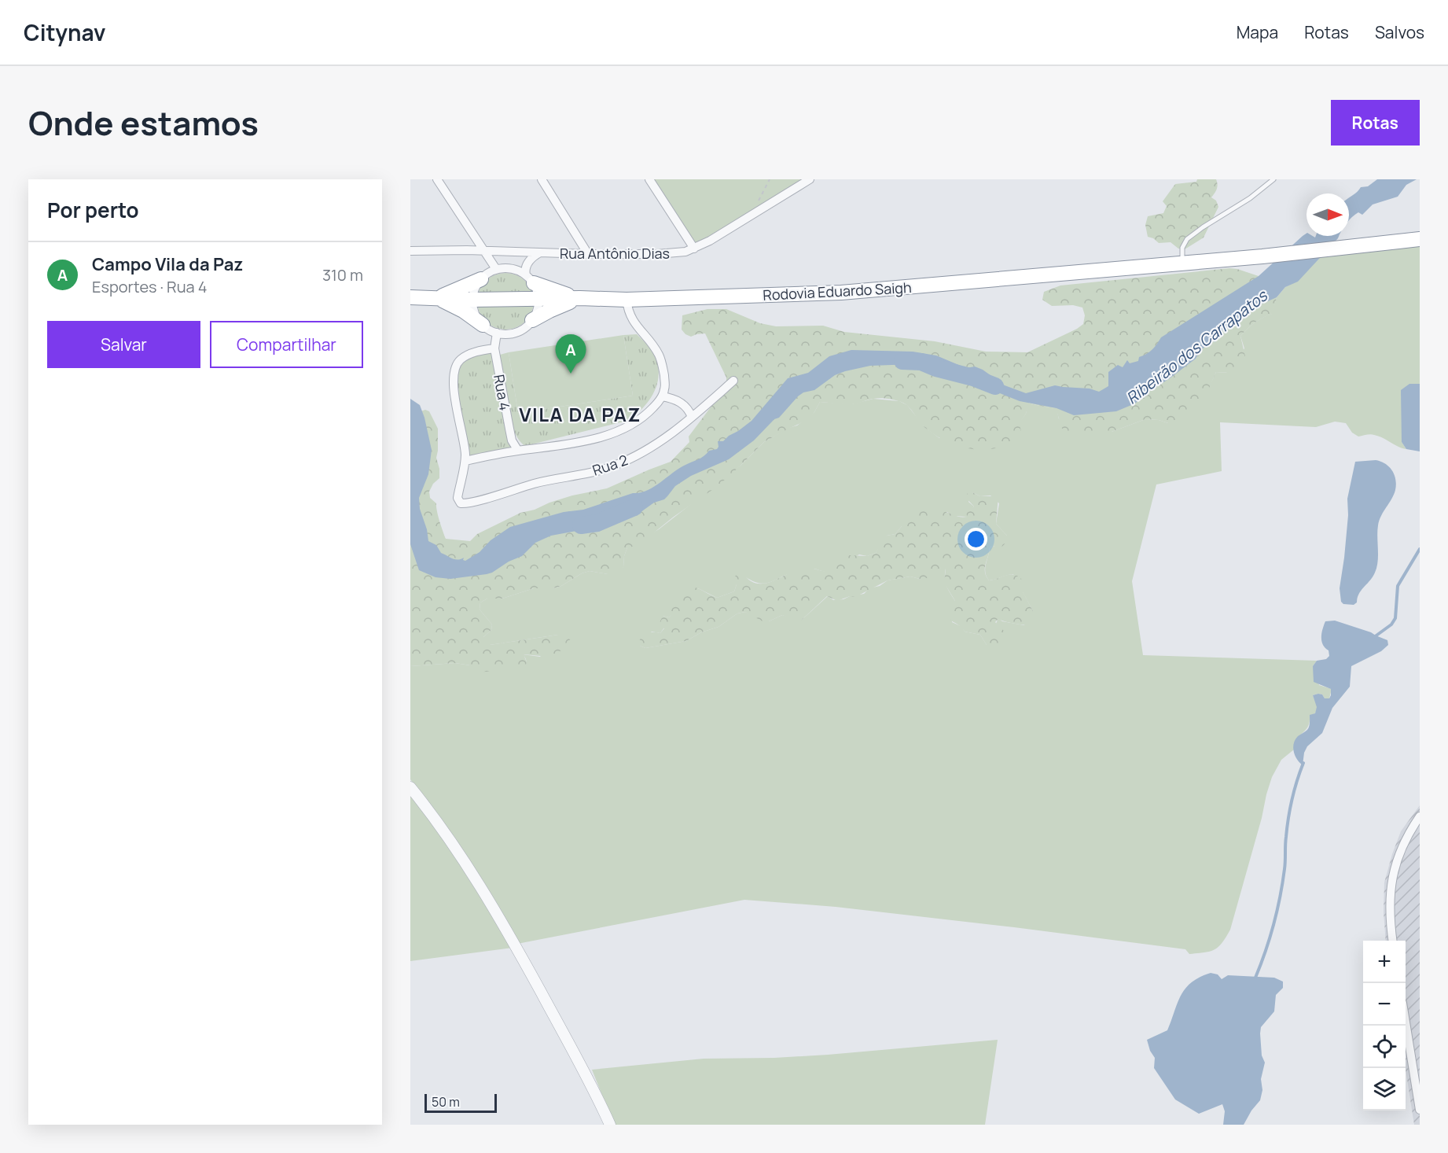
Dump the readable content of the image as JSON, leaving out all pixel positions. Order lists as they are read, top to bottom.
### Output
{
  "streets": {
    "highway": ["Rodovia Eduardo Saigh"],
    "street": ["Rua Antônio Dias", "Rua 4", "Rua 2"]
  },
  "crossings": [
    ["Rodovia Eduardo Saigh", "Rua 4"]
  ],
  "districts": ["VILA DA PAZ"],
  "water": ["Ribeirão dos Carrapatos"],
  "scale_bar": "50 m",
  "north": "right",
  "page": {
    "header": "Citynav",
    "nav": ["Mapa", "Rotas", "Salvos"],
    "title": "Onde estamos",
    "buttons": [
      "Rotas",
      ["Salvar", "Compartilhar"]
    ],
    "heading": "Por perto",
    "list": [
      {
        "mark": "A",
        "name": "Campo Vila da Paz",
        "note": "Esportes · Rua 4",
        "value": "310 m"
      }
    ],
    "pins": "A",
    "map_buttons": ["+", "−"],
    "scale": "50 m"
  }
}
